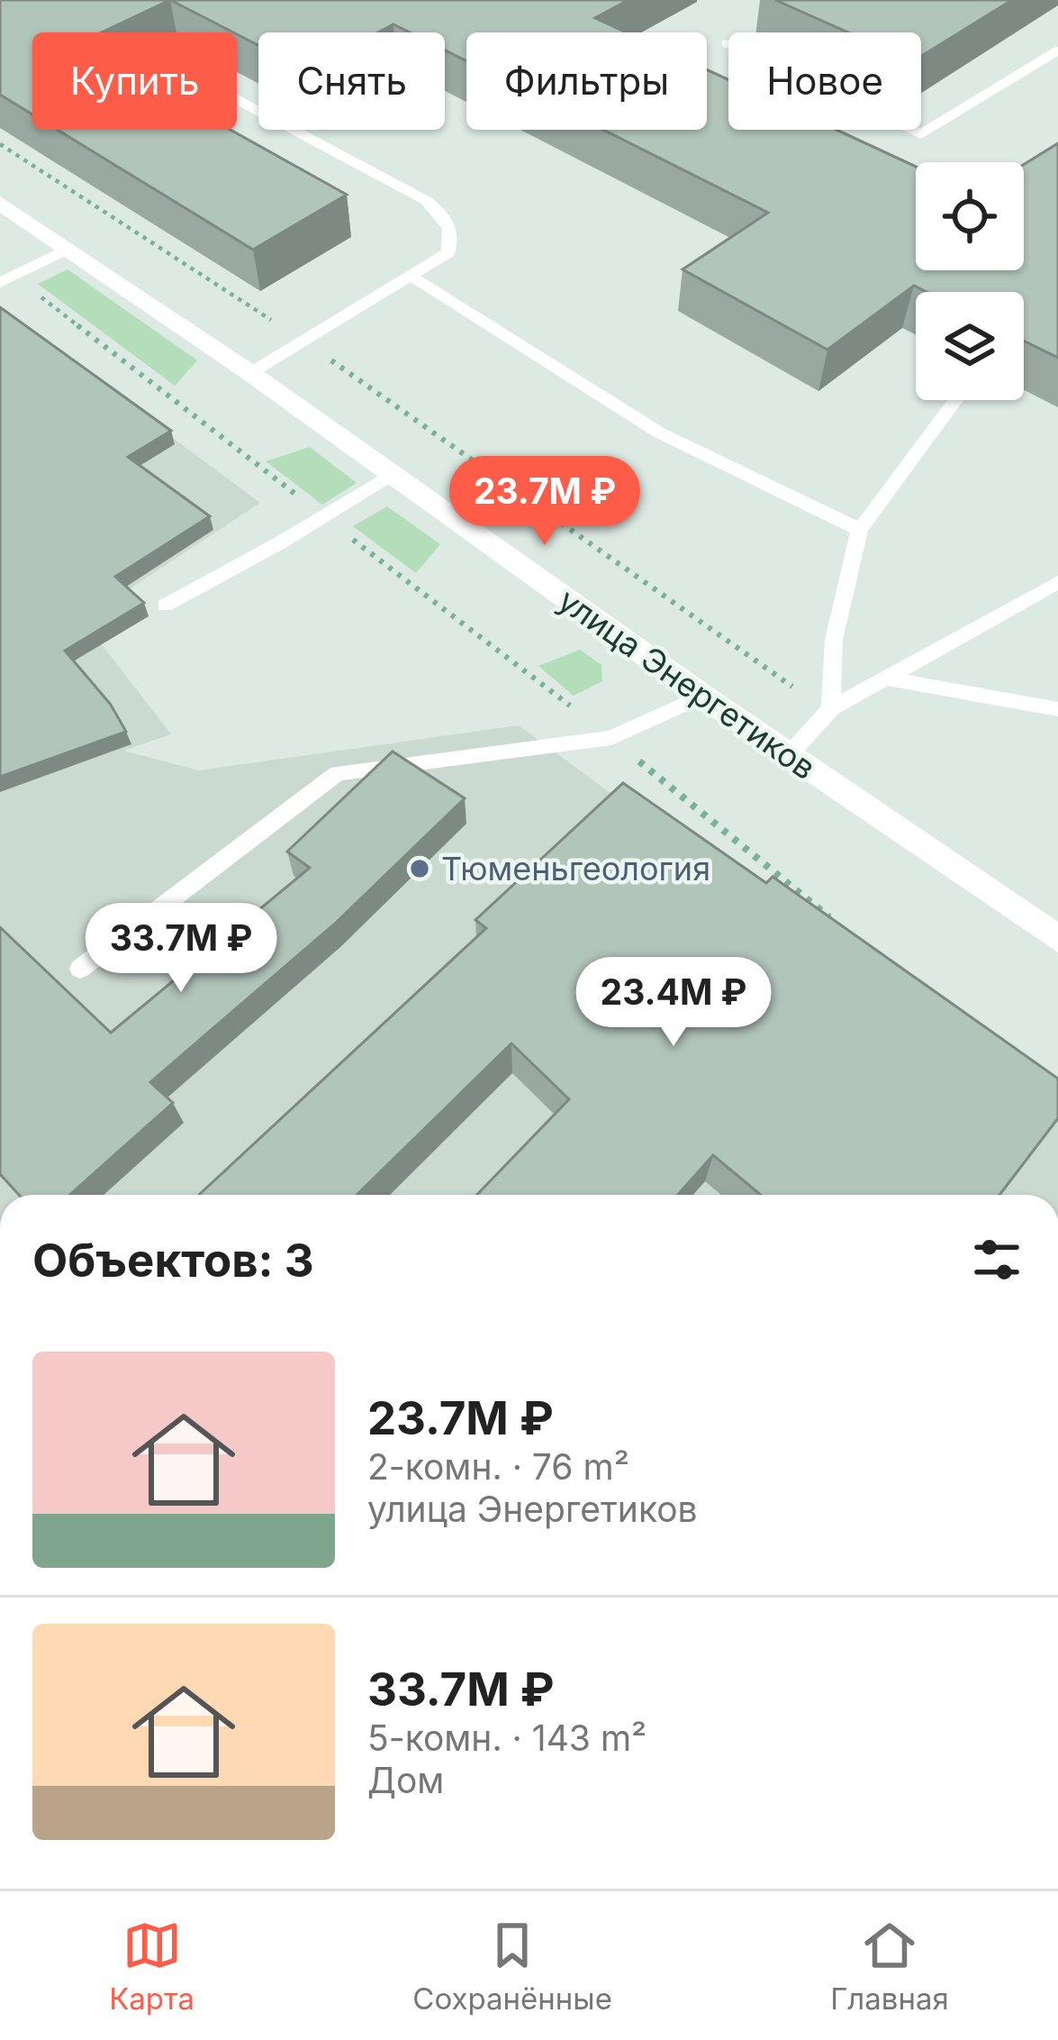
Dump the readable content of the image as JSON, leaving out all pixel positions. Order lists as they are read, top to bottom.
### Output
{
  "streets": {
    "street": ["улица Энергетиков"]
  },
  "places": ["Тюменьгеология"],
  "page": {
    "chip": [
      "Купить",
      "Снять",
      "Фильтры",
      "Новое"
    ],
    "price": ["23.7M ₽", "33.7M ₽", "23.4M ₽"],
    "heading": "Объектов: 3",
    "list": [
      {
        "name": "23.7M ₽",
        "note": "2-комн. · 76 m² · улица Энергетиков"
      },
      {
        "name": "33.7M ₽",
        "note": "5-комн. · 143 m² · Дом"
      }
    ],
    "tabs": ["Карта", "Сохранённые", "Главная"]
  }
}
